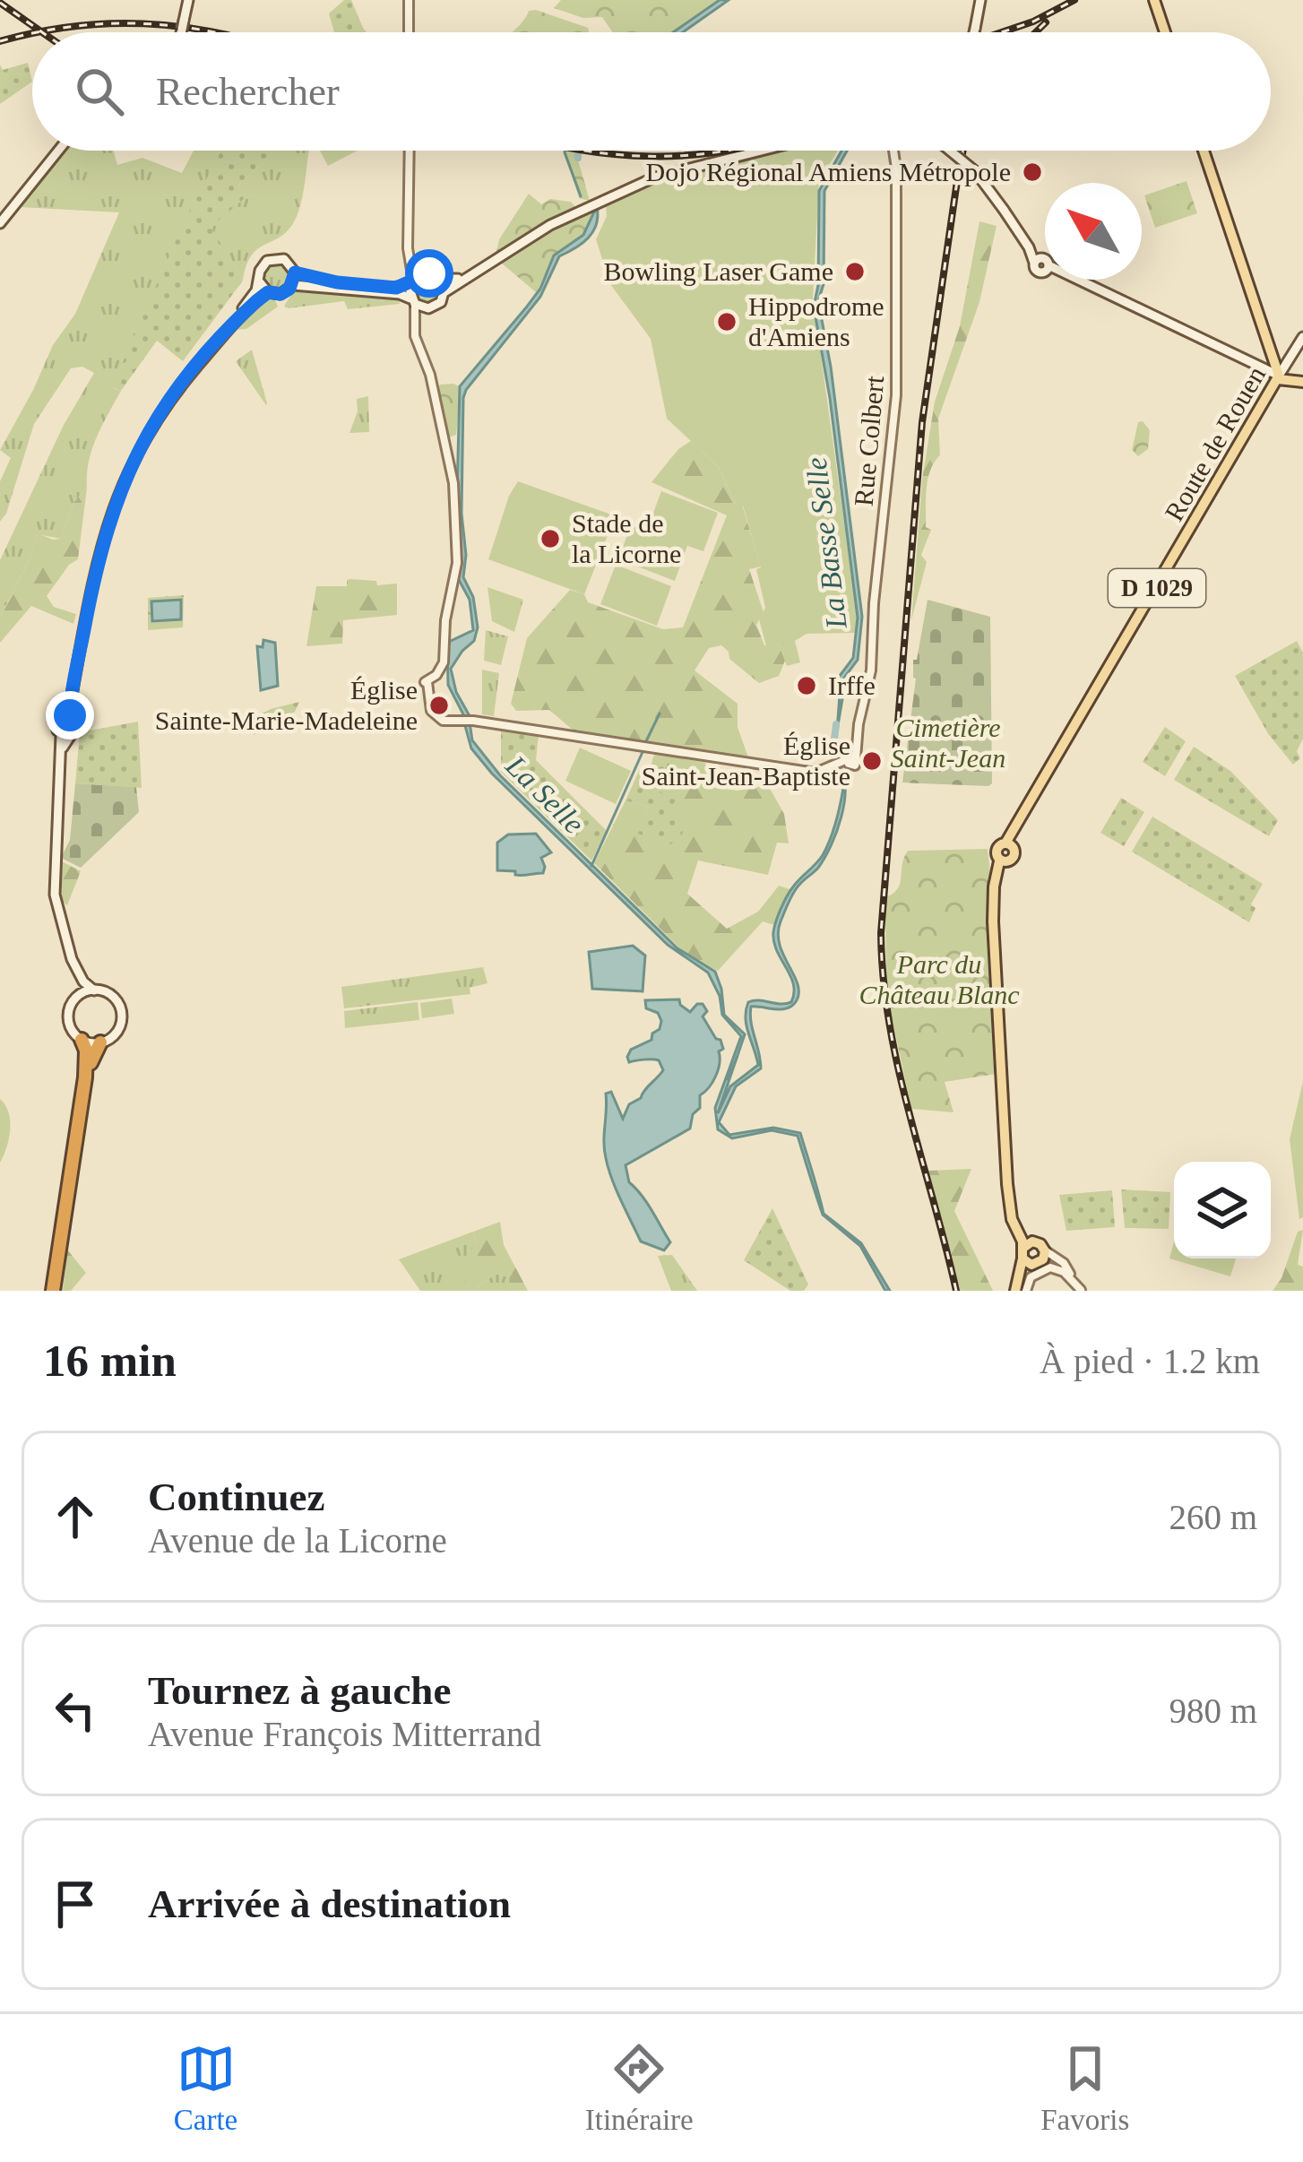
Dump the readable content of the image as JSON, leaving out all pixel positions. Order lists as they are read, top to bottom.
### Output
{
  "streets": {
    "main road": ["Route de Rouen", "D 1029"],
    "street": ["Rue Colbert"]
  },
  "water": ["La Basse Selle", "La Selle"],
  "parks": ["Cimetière Saint-Jean", "Parc du Château Blanc"],
  "places": [
    "Dojo Régional Amiens Métropole",
    "Bowling Laser Game",
    "Hippodrome d'Amiens",
    "Stade de la Licorne",
    "Irffe",
    "Église Sainte-Marie-Madeleine",
    "Église Saint-Jean-Baptiste"
  ],
  "north": "top left",
  "page": {
    "search": "Rechercher",
    "heading": ["16 min", "À pied · 1.2 km"],
    "list": [
      ["Continuez", "Avenue de la Licorne", "260 m"],
      ["Tournez à gauche", "Avenue François Mitterrand", "980 m"],
      "Arrivée à destination"
    ],
    "nav": ["Carte", "Itinéraire", "Favoris"]
  }
}
